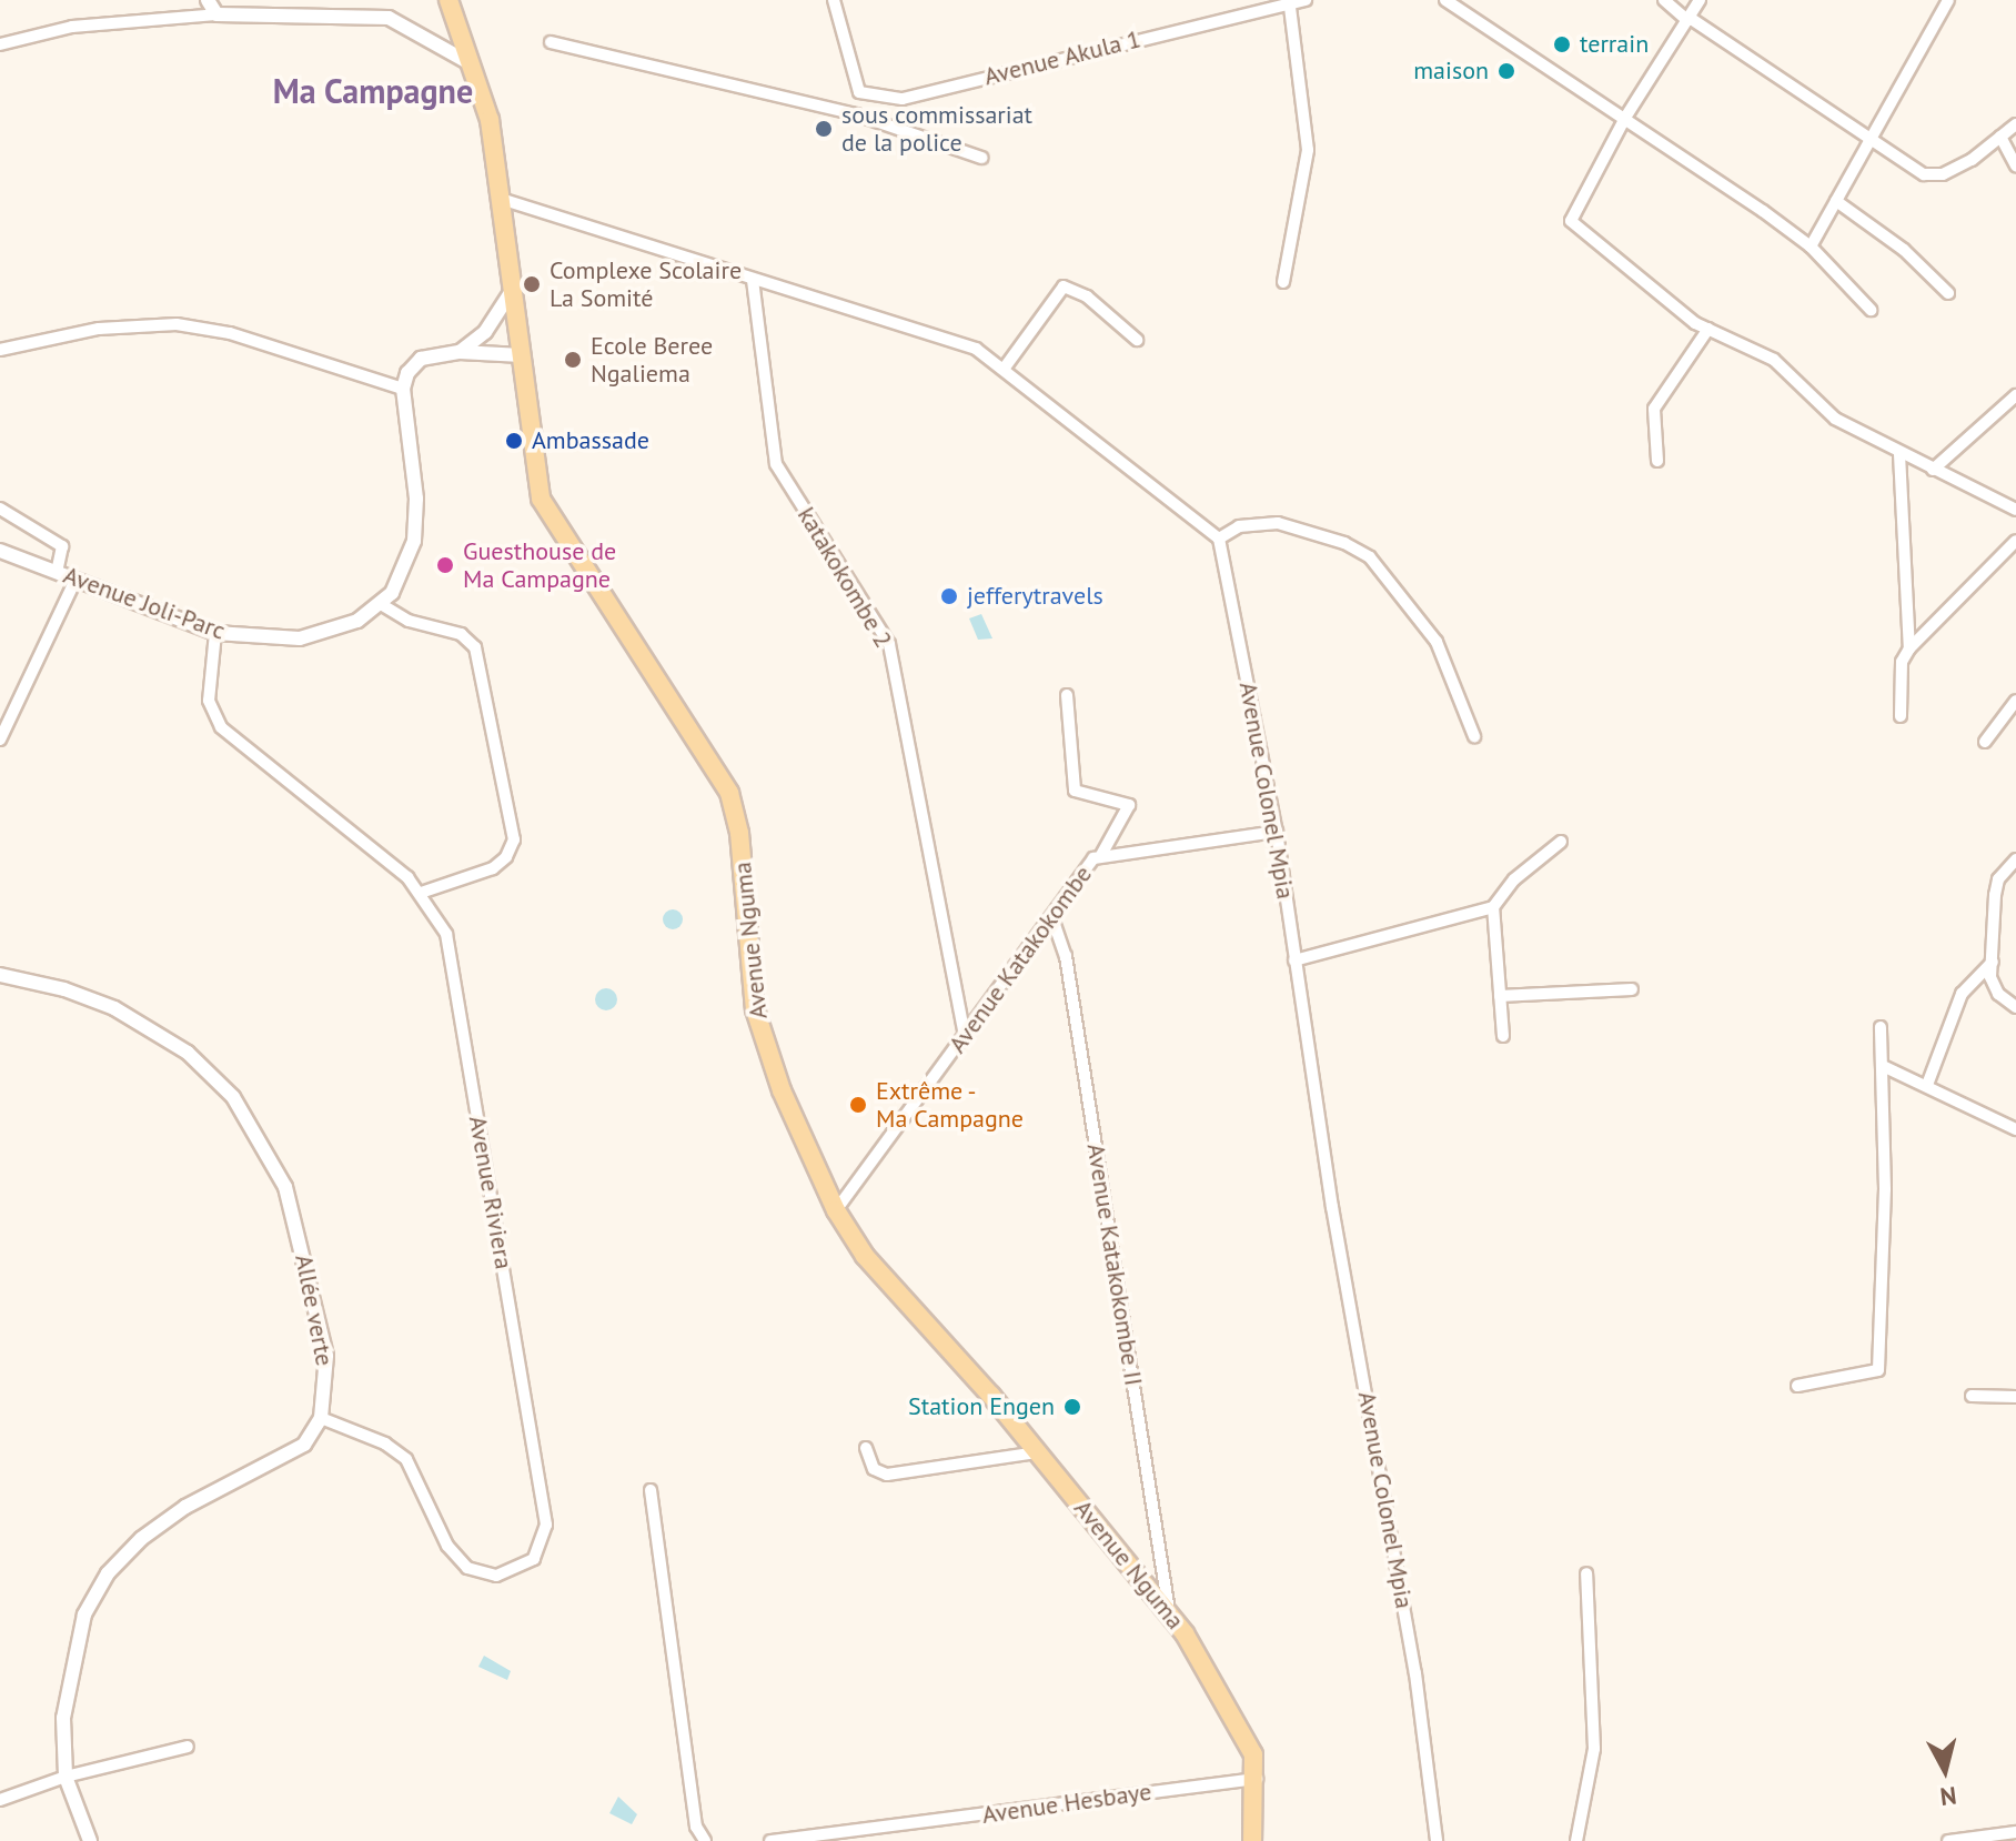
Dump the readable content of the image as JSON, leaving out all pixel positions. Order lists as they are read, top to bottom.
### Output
{
  "streets": {
    "main road": ["Avenue Nguma"],
    "street": [
      "Avenue Akula 1",
      "katakokombe 2",
      "Avenue Joli-Parc",
      "Avenue Colonel Mpia",
      "Avenue Katakokombe",
      "Avenue Riviera",
      "Avenue Katakokombe II",
      "Allée verte",
      "Avenue Hesbaye"
    ]
  },
  "crossings": [
    ["katakokombe 2", "Avenue Katakokombe"],
    ["Avenue Joli-Parc", "Avenue Riviera"],
    ["Avenue Colonel Mpia", "Avenue Katakokombe"],
    ["Avenue Nguma", "Avenue Katakokombe"],
    ["Avenue Nguma", "Avenue Katakokombe II"],
    ["Avenue Nguma", "Avenue Hesbaye"],
    ["Avenue Katakokombe", "Avenue Katakokombe II"],
    ["Avenue Riviera", "Allée verte"]
  ],
  "districts": ["Ma Campagne"],
  "places": [
    "terrain",
    "maison",
    "sous commissariat de la police",
    "Complexe Scolaire La Somité",
    "Ecole Beree Ngaliema",
    "Ambassade",
    "Guesthouse de Ma Campagne",
    "jefferytravels",
    "Extrême - Ma Campagne",
    "Station Engen"
  ],
  "north": "bottom"
}
